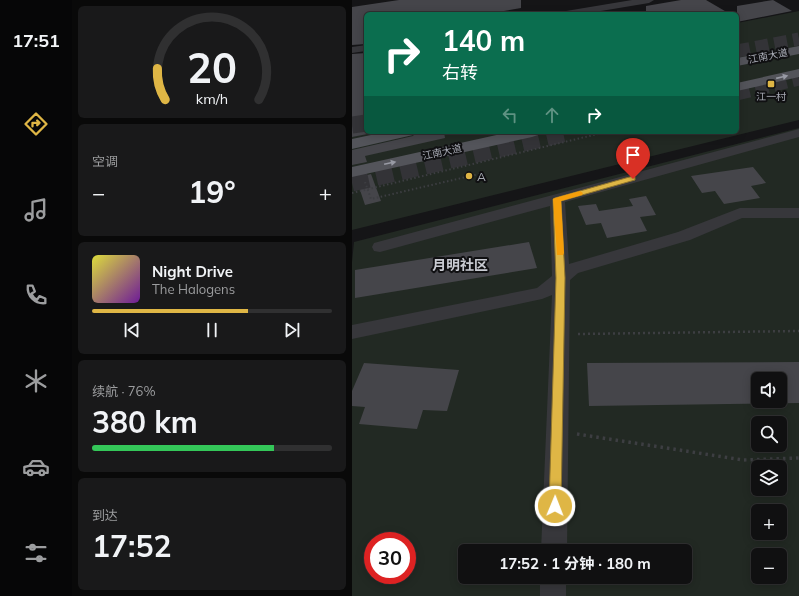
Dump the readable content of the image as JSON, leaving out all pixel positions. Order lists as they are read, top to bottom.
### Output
{
  "streets": {
    "main road": ["江南大道"]
  },
  "districts": ["月明社区"],
  "places": {
    "transit": ["江一村"],
    "other": ["A"]
  },
  "page": {
    "tabs": "17:51",
    "turn": ["140 m", "右转"],
    "tile": [
      "空调",
      ["续航 · 76%", "380 km"],
      ["到达", "17:52"]
    ],
    "heat": ["−", "19°", "+"],
    "song": ["Night Drive", "The Halogens"],
    "map_buttons": ["+", "−"],
    "limit": "30",
    "trip": "17:52 · 1 分钟 · 180 m",
    "gauge": ["20", "km/h"]
  }
}
